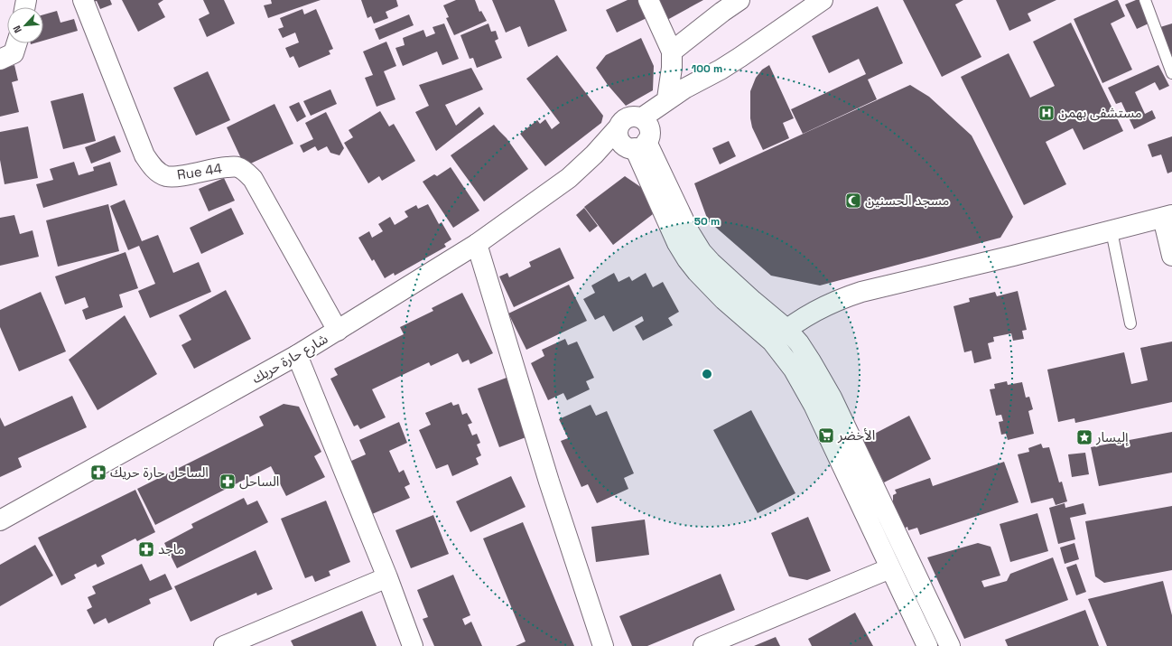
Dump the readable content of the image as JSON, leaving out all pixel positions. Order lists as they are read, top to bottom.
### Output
{
  "streets": {
    "street": ["Rue 44", "شارع حارة حريك"]
  },
  "crossings": [
    ["Rue 44", "شارع حارة حريك"]
  ],
  "places": {
    "hospital": ["مستشفى بهمن"],
    "mosque": ["مسجد الحسنين"],
    "supermarket": ["الأخضر"],
    "place": ["إليسار"],
    "pharmacy": ["الساحل حارة حريك", "الساحل", "ماجد"]
  },
  "north": "bottom left",
  "rings": ["100 m", "50 m"]
}
